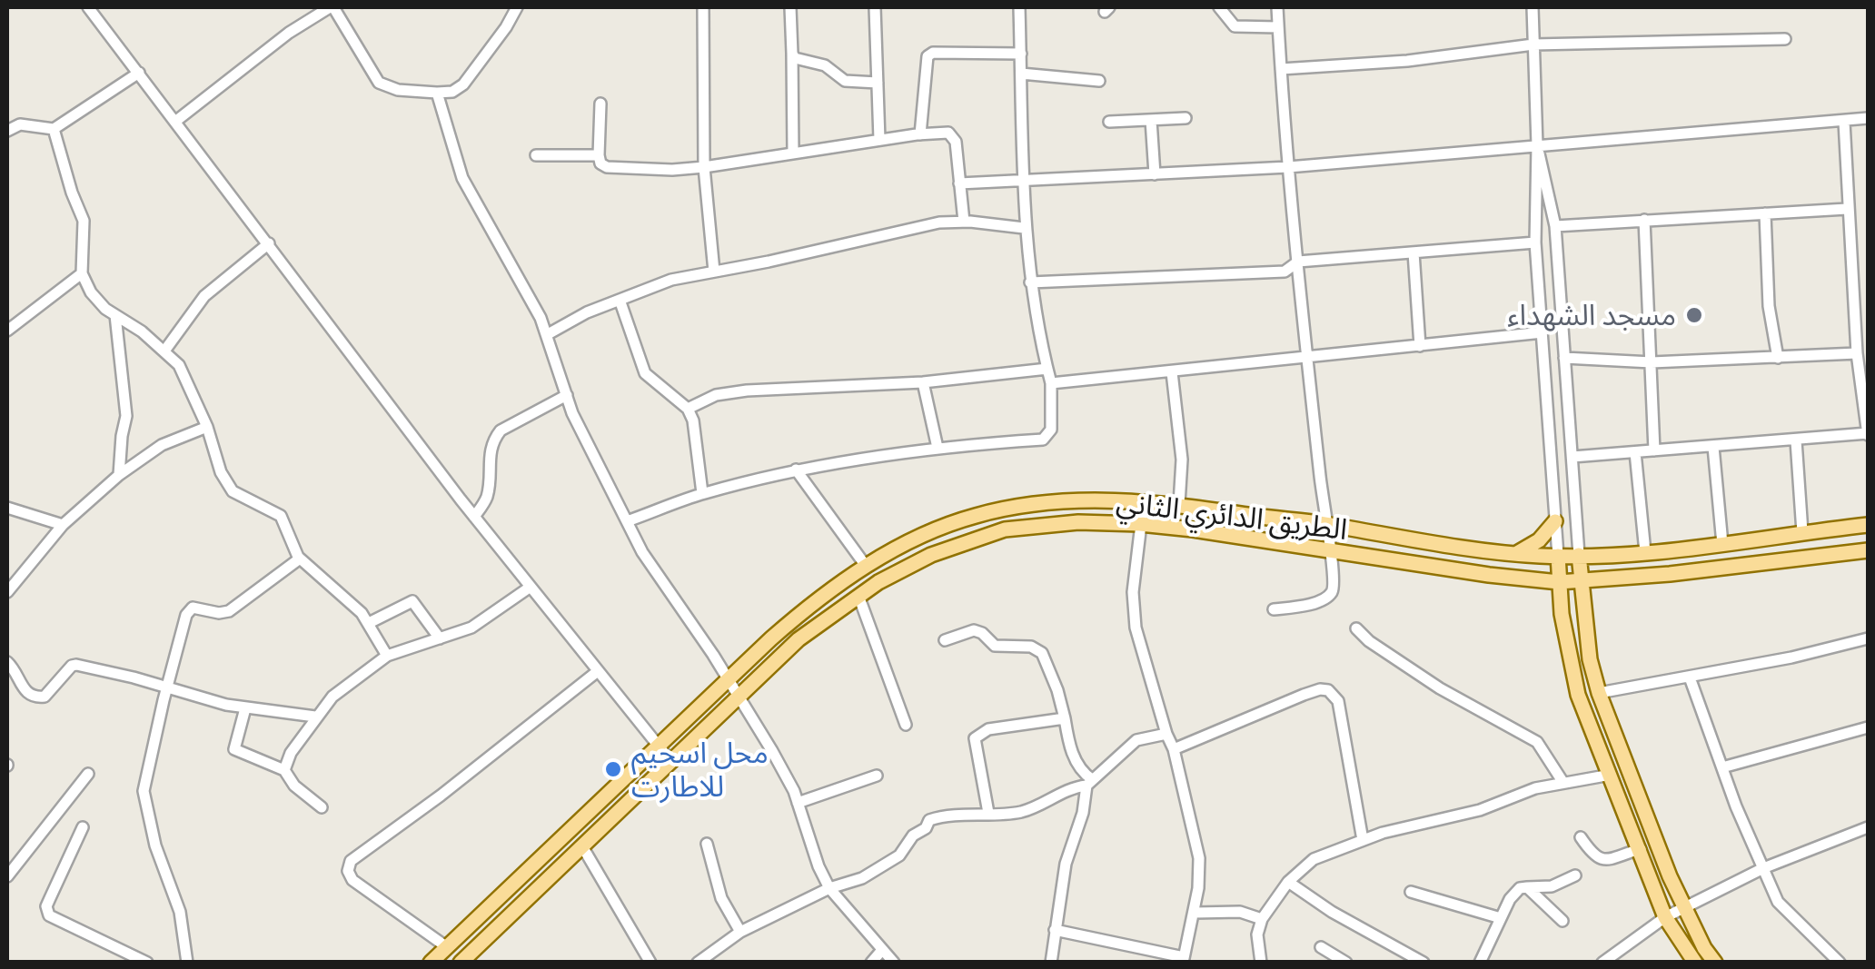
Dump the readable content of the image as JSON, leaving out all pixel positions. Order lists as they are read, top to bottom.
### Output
{
  "streets": {
    "main road": ["الطريق الدائري الثاني"]
  },
  "places": ["مسجد الشهداء", "محل اسحيم للاطارت"]
}
